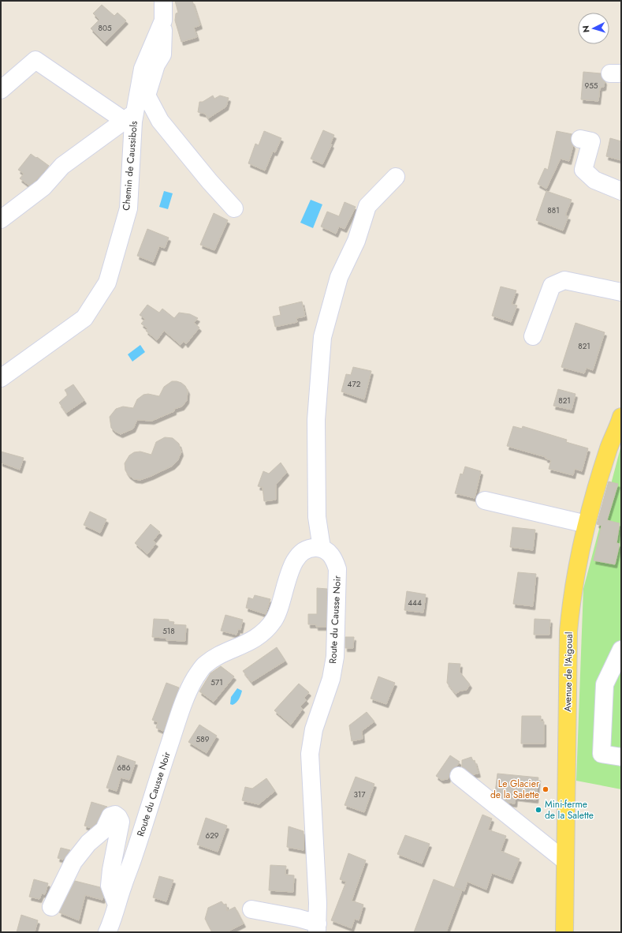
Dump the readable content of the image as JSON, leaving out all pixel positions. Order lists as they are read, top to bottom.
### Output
{
  "streets": {
    "main road": ["Avenue de l'Aigoual"],
    "street": ["Chemin de Caussibols", "Route du Causse Noir"]
  },
  "places": ["Le Glacier de la Salette", "Mini-ferme de la Salette"],
  "house_numbers": [
    "805",
    "955",
    "881",
    "821",
    "472",
    "821",
    "444",
    "518",
    "571",
    "589",
    "686",
    "317",
    "629"
  ],
  "north": "left"
}
